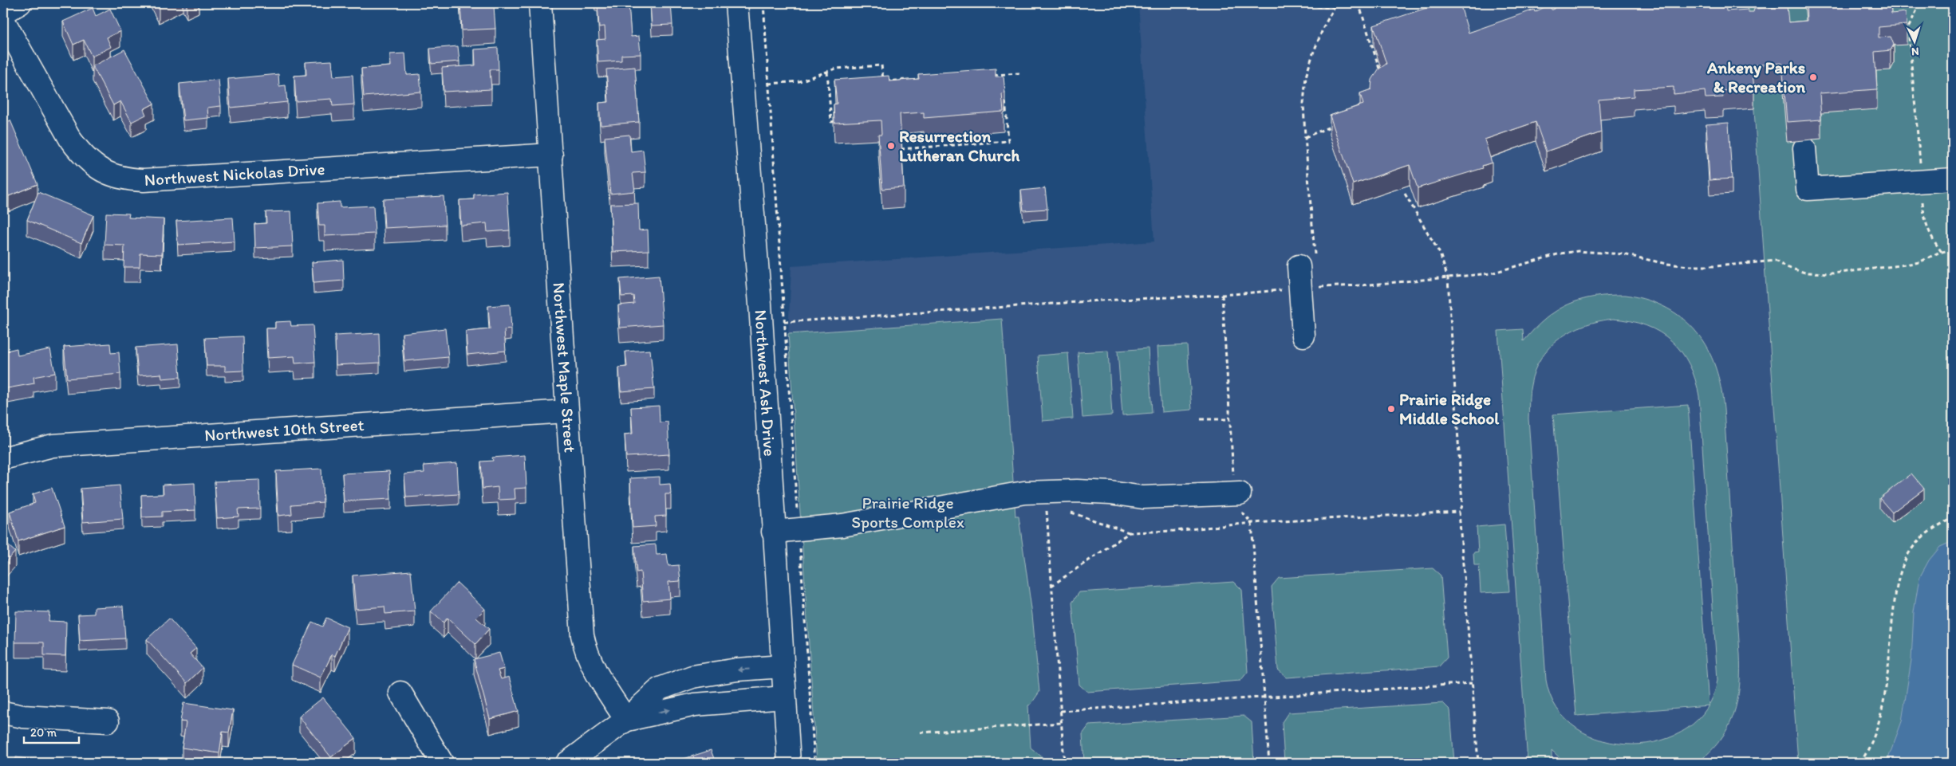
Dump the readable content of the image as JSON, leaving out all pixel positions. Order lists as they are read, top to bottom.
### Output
{
  "streets": {
    "street": [
      "Northwest Nickolas Drive",
      "Northwest Maple Street",
      "Northwest Ash Drive",
      "Northwest 10th Street"
    ]
  },
  "crossings": [
    ["Northwest Nickolas Drive", "Northwest Maple Street"],
    ["Northwest Maple Street", "Northwest 10th Street"]
  ],
  "parks": ["Prairie Ridge Sports Complex"],
  "places": ["Ankeny Parks & Recreation", "Resurrection Lutheran Church", "Prairie Ridge Middle School"],
  "scale_bar": "20 m",
  "north": "bottom"
}
